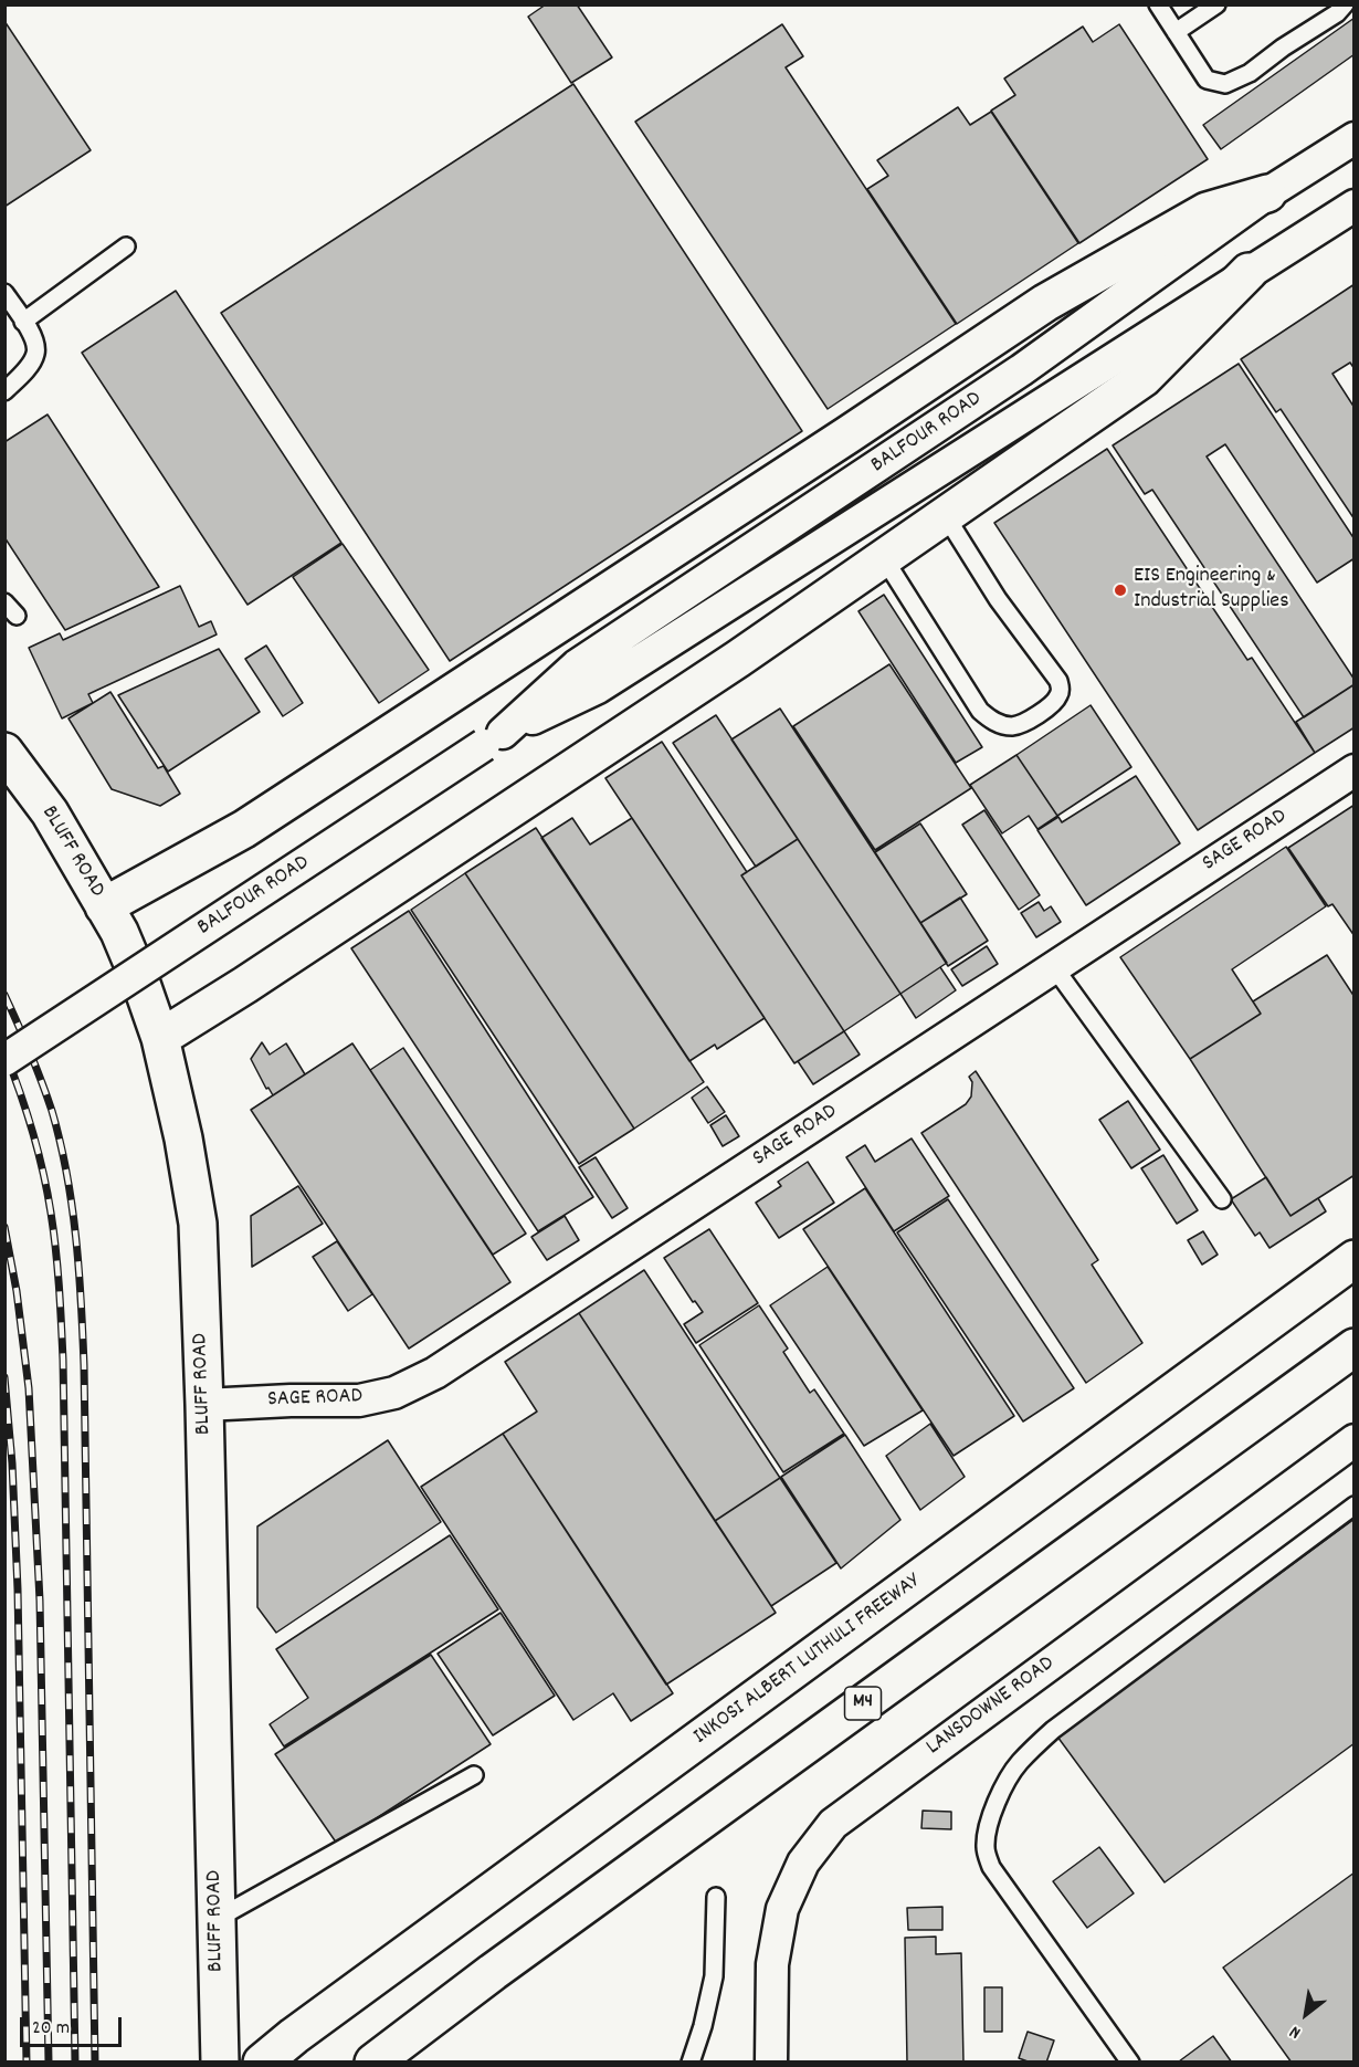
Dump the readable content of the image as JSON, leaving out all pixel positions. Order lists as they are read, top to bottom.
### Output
{
  "streets": {
    "main road": ["BLUFF ROAD", "INKOSI ALBERT LUTHULI FREEWAY", "M4"],
    "street": ["BALFOUR ROAD", "SAGE ROAD", "LANSDOWNE ROAD"]
  },
  "crossings": [
    ["SAGE ROAD", "BLUFF ROAD"]
  ],
  "places": ["EIS Engineering & Industrial Supplies"],
  "scale_bar": "20 m",
  "north": "bottom left"
}
